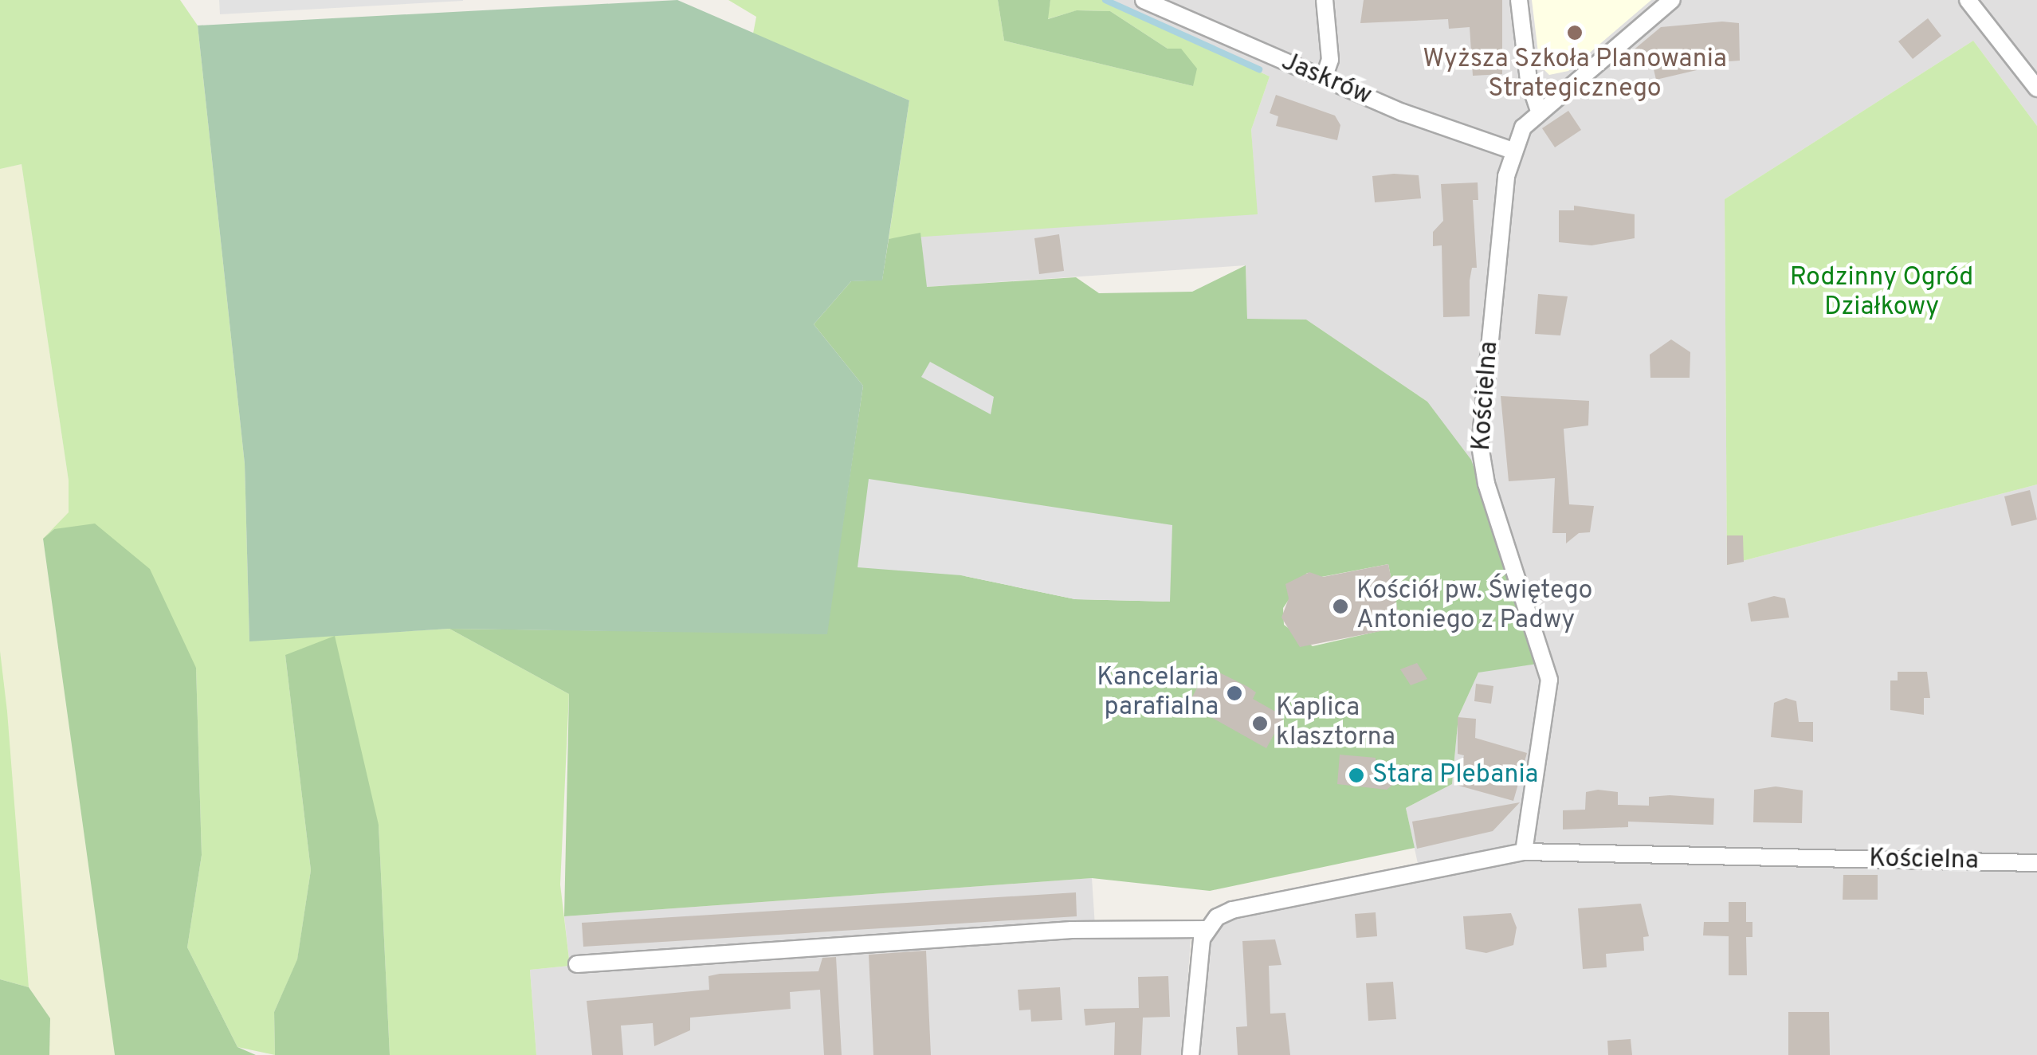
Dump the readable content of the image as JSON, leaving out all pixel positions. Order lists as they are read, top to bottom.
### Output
{
  "streets": {
    "street": ["Jaskrów", "Kościelna"]
  },
  "crossings": [
    ["Jaskrów", "Kościelna"]
  ],
  "parks": ["Rodzinny Ogród Działkowy"],
  "places": [
    "Wyższa Szkoła Planowania Strategicznego",
    "Kościół pw. Świętego Antoniego z Padwy",
    "Kancelaria parafialna",
    "Kaplica klasztorna",
    "Stara Plebania"
  ]
}
